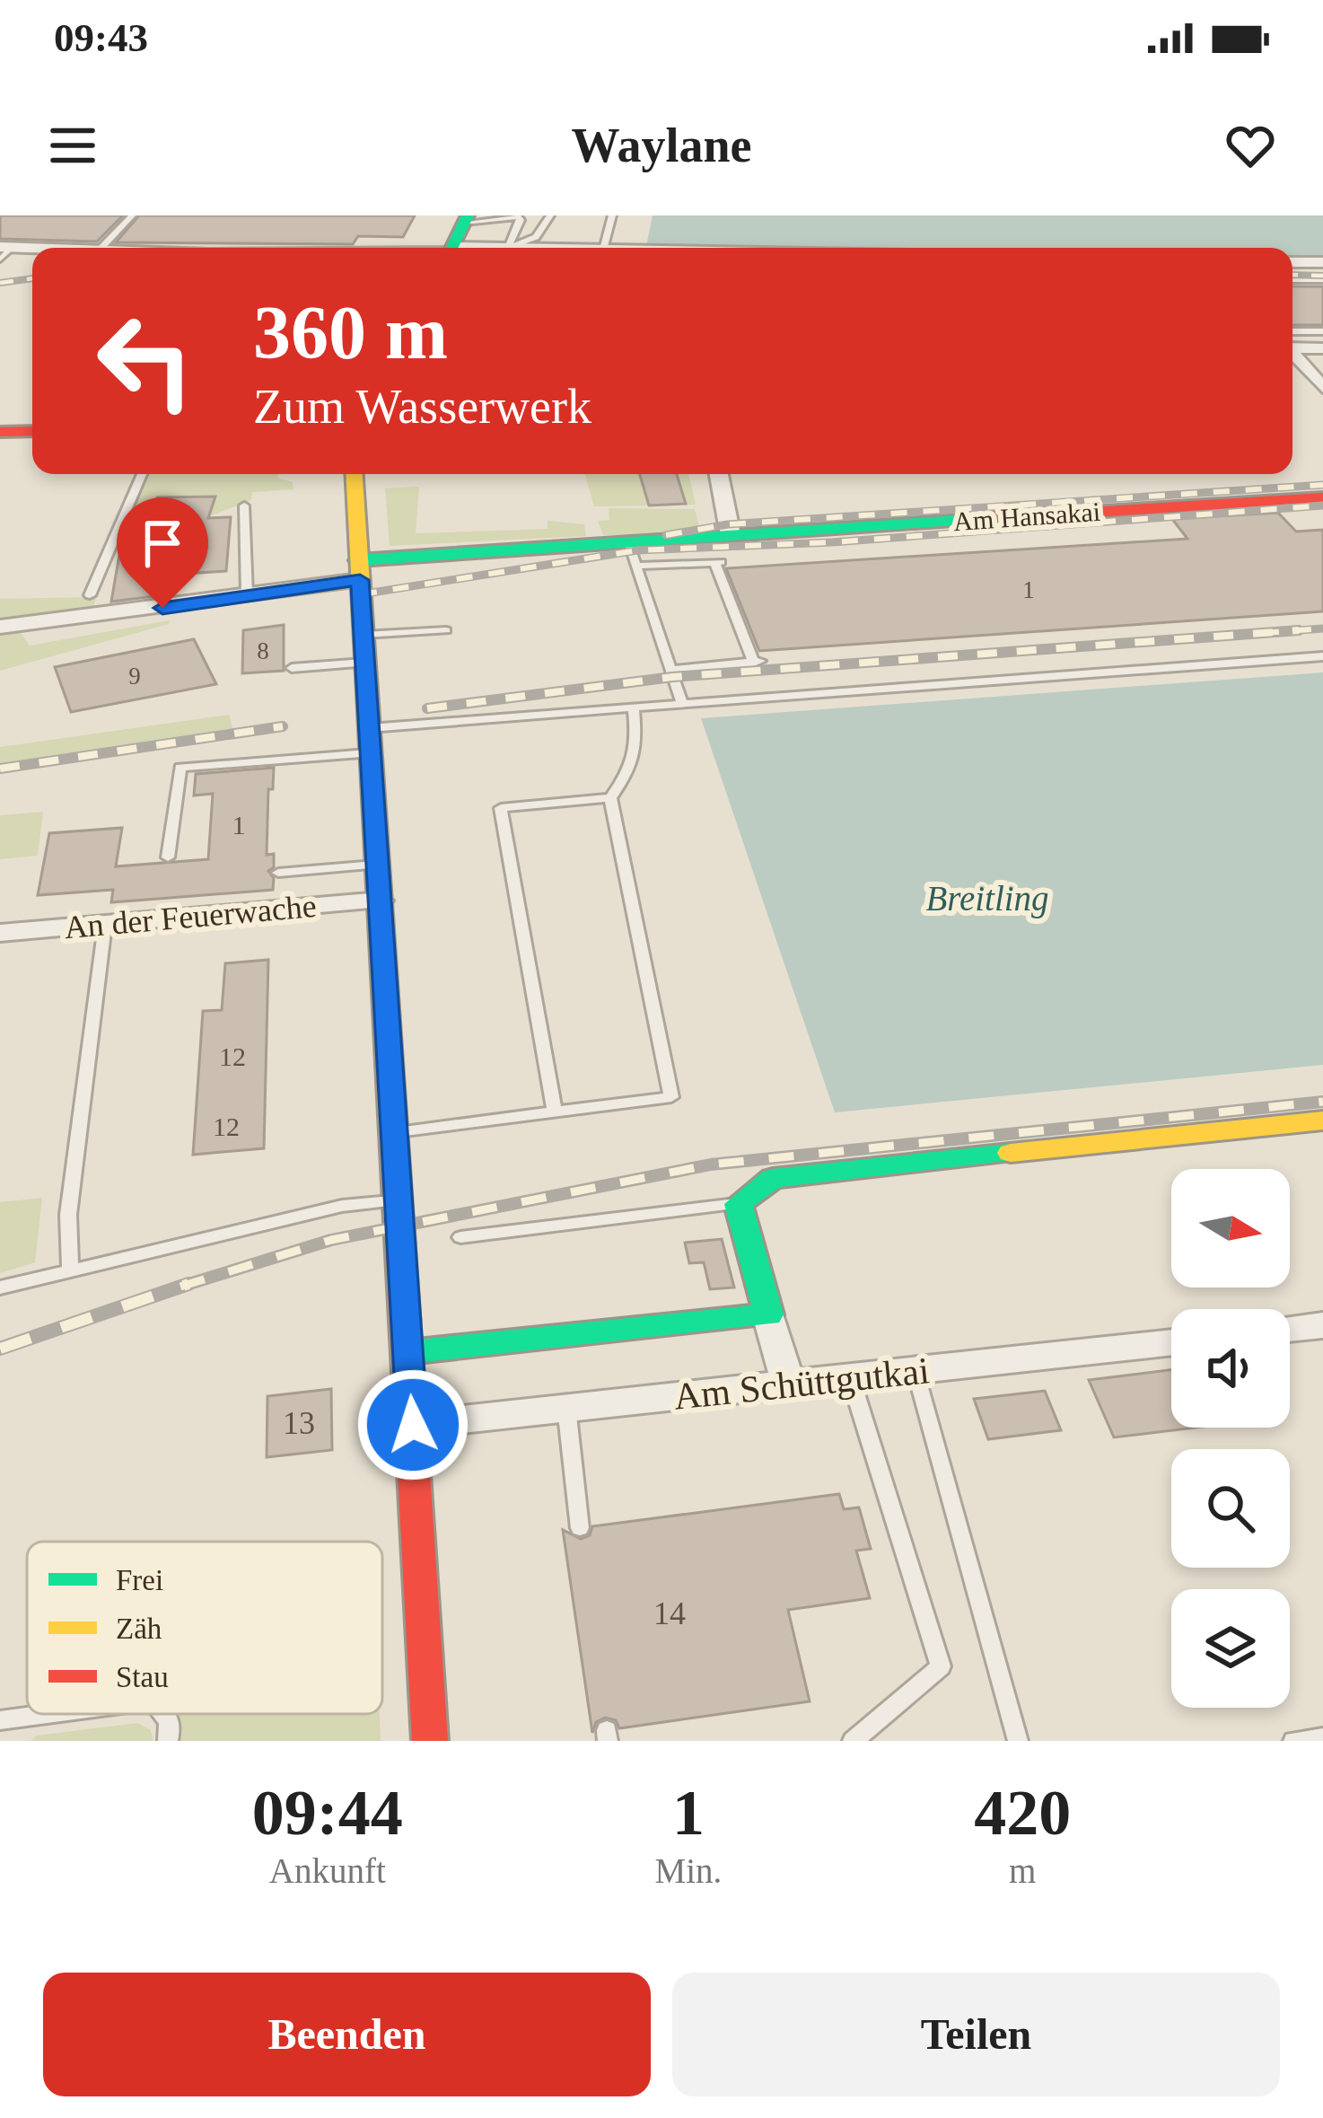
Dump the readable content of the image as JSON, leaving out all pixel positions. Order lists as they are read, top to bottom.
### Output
{
  "streets": {
    "street": ["Am Hansakai", "An der Feuerwache", "Am Schüttgutkai"]
  },
  "water": ["Breitling"],
  "house_numbers": [
    "1",
    "8",
    "9",
    "1",
    "12",
    "12",
    "13",
    "14"
  ],
  "legend": ["Frei", "Zäh", "Stau"],
  "north": "right",
  "page": {
    "status": "09:43",
    "header": "Waylane",
    "turn": ["360 m", "Zum Wasserwerk"],
    "eta": [
      "09:44",
      "Ankunft",
      "1",
      "Min.",
      "420",
      "m"
    ],
    "buttons": ["Beenden", "Teilen"]
  }
}
